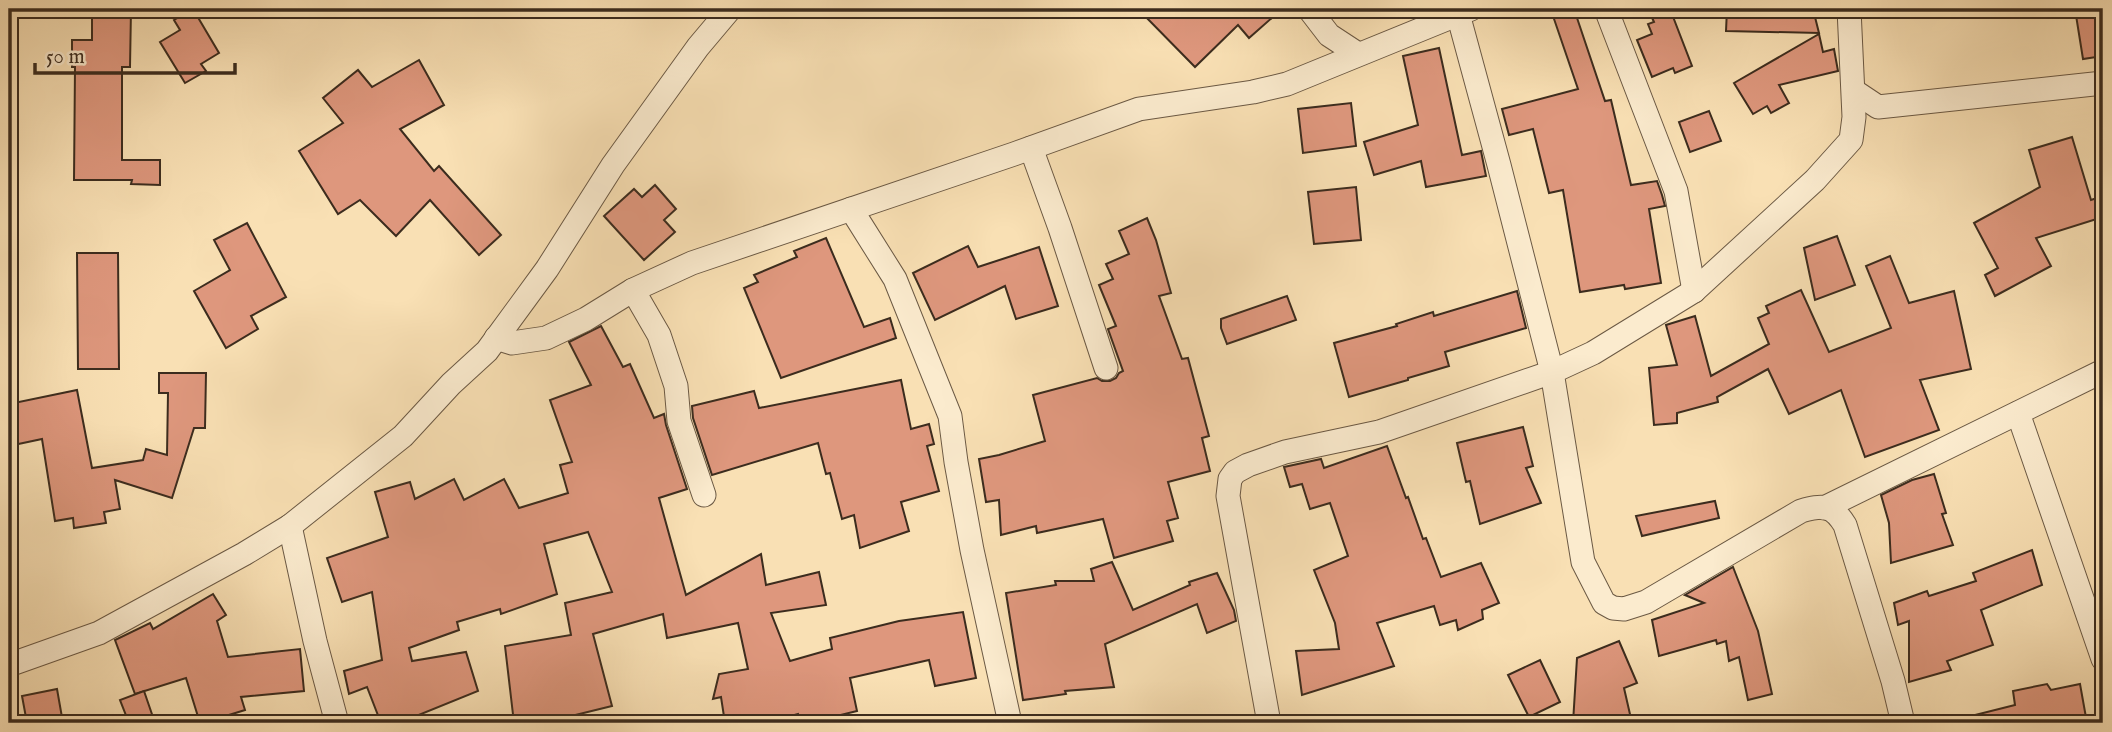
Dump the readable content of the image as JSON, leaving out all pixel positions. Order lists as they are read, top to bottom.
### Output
{
  "scale_bar": "50 m"
}
